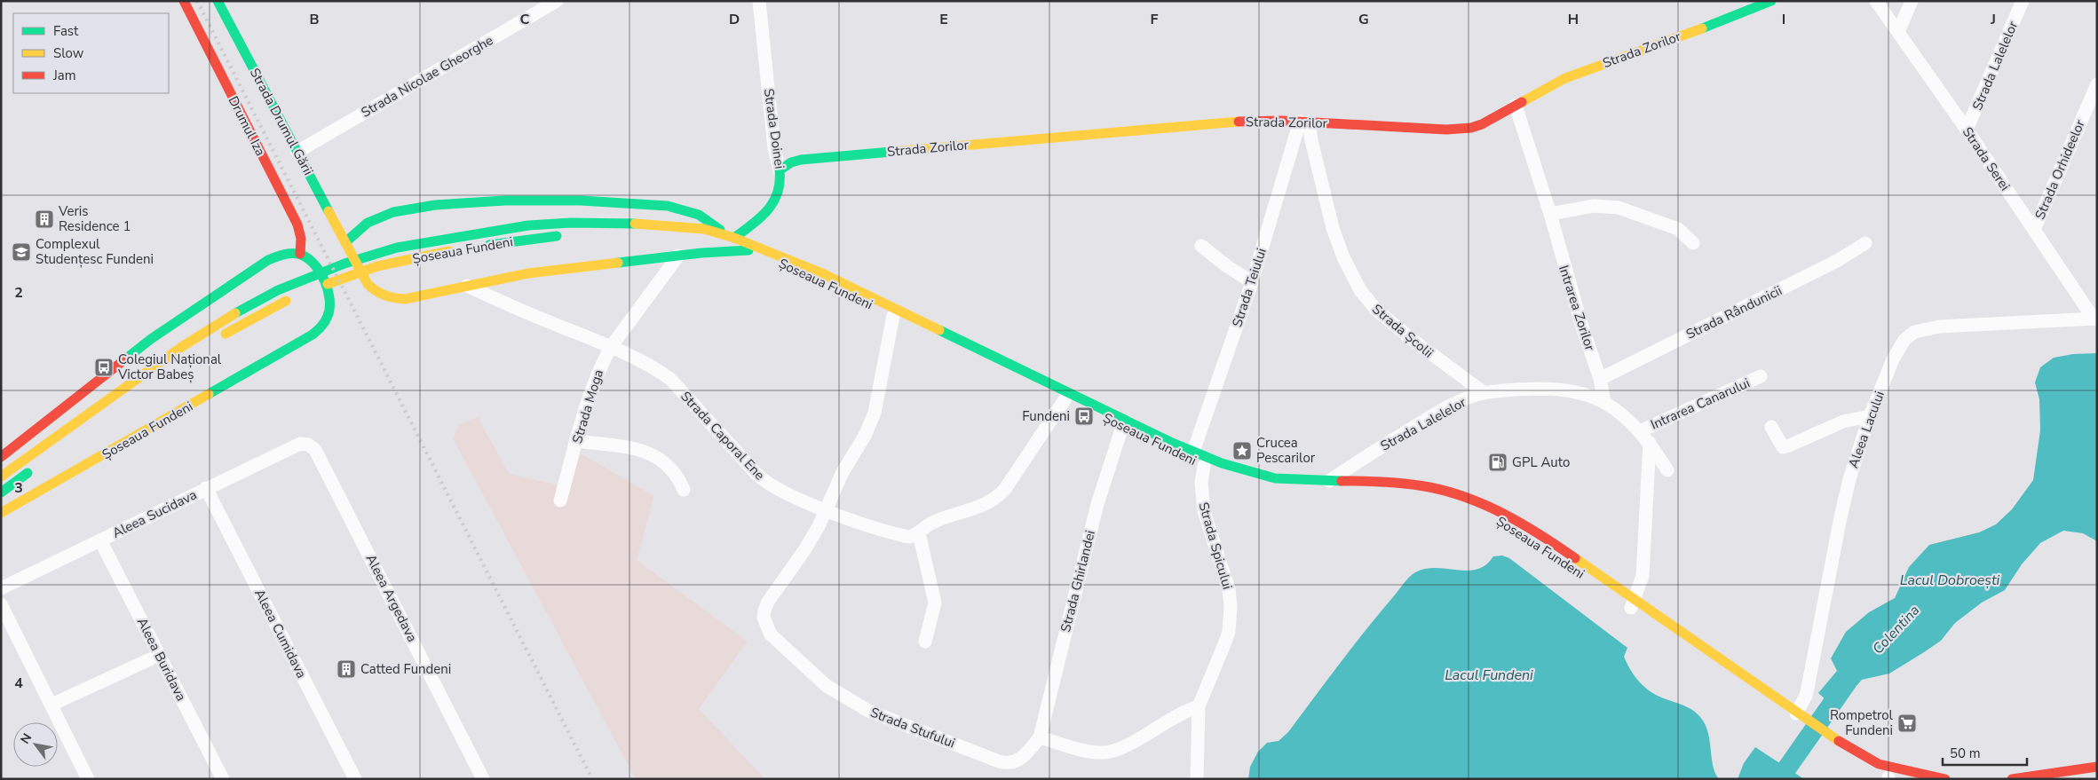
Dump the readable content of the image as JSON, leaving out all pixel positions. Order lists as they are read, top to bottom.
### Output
{
  "streets": {
    "main road": [
      "Strada Zorilor",
      "Strada Drumul Gării",
      "Drumul Iza",
      "Strada Doinei",
      "Șoseaua Fundeni"
    ],
    "street": [
      "Strada Lalelelor",
      "Strada Nicolae Gheorghe",
      "Strada Serei",
      "Strada Orhideelor",
      "Strada Teiului",
      "Intrarea Zorilor",
      "Strada Rândunicii",
      "Strada Școlii",
      "Intrarea Canarului",
      "Strada Moga",
      "Aleea Lacului",
      "Strada Caporal Ene",
      "Aleea Sucidava",
      "Strada Spicului",
      "Strada Ghirlandei",
      "Aleea Argedava",
      "Aleea Cumidava",
      "Aleea Buridava",
      "Strada Stufului"
    ]
  },
  "crossings": [
    ["Strada Zorilor", "Strada Doinei"],
    ["Strada Zorilor", "Strada Teiului"],
    ["Strada Zorilor", "Intrarea Zorilor"],
    ["Strada Zorilor", "Strada Școlii"],
    ["Strada Lalelelor", "Strada Serei"],
    ["Strada Lalelelor", "Șoseaua Fundeni"],
    ["Strada Lalelelor", "Intrarea Zorilor"],
    ["Strada Lalelelor", "Strada Școlii"],
    ["Strada Lalelelor", "Intrarea Canarului"],
    ["Strada Nicolae Gheorghe", "Strada Drumul Gării"],
    ["Strada Drumul Gării", "Șoseaua Fundeni"],
    ["Drumul Iza", "Șoseaua Fundeni"],
    ["Strada Doinei", "Șoseaua Fundeni"],
    ["Strada Serei", "Strada Orhideelor"],
    ["Strada Serei", "Aleea Lacului"],
    ["Șoseaua Fundeni", "Strada Teiului"],
    ["Șoseaua Fundeni", "Aleea Lacului"],
    ["Șoseaua Fundeni", "Strada Spicului"],
    ["Șoseaua Fundeni", "Strada Ghirlandei"],
    ["Șoseaua Fundeni", "Strada Stufului"],
    ["Strada Teiului", "Strada Școlii"],
    ["Intrarea Zorilor", "Strada Rândunicii"],
    ["Strada Moga", "Strada Caporal Ene"],
    ["Strada Caporal Ene", "Strada Stufului"],
    ["Aleea Sucidava", "Aleea Argedava"],
    ["Aleea Sucidava", "Aleea Cumidava"],
    ["Aleea Sucidava", "Aleea Buridava"],
    ["Strada Ghirlandei", "Strada Stufului"]
  ],
  "water": ["Lacul Dobroești", "Colentina", "Lacul Fundeni"],
  "places": {
    "building": ["Veris Residence 1", "Catted Fundeni"],
    "school or university": ["Complexul Studențesc Fundeni"],
    "bus stop": ["Colegiul Național Victor Babeș", "Fundeni"],
    "place": ["Crucea Pescarilor"],
    "fuel station": ["GPL Auto"],
    "supermarket": ["Rompetrol Fundeni"]
  },
  "legend": ["Fast", "Slow", "Jam"],
  "scale_bar": "50 m",
  "north": "top left",
  "grid": {
    "columns": [
      "B",
      "C",
      "D",
      "E",
      "F",
      "G",
      "H",
      "I",
      "J"
    ],
    "rows": ["2", "3", "4"]
  }
}
